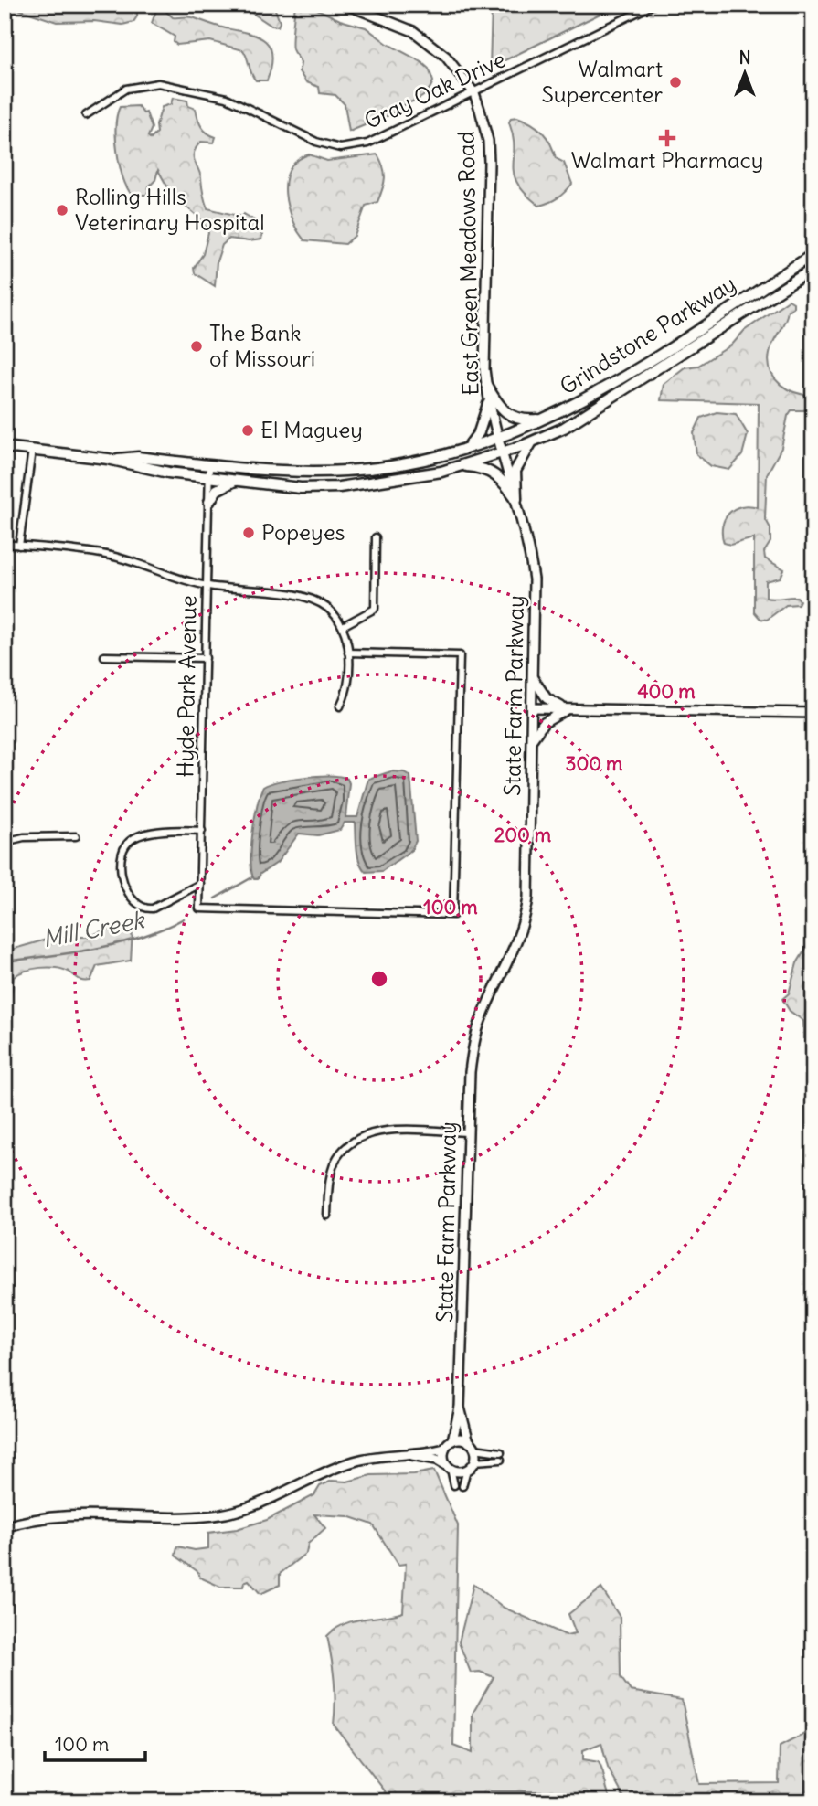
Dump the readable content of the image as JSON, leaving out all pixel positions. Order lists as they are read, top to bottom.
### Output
{
  "streets": {
    "main road": ["Grindstone Parkway"],
    "street": [
      "Gray Oak Drive",
      "East Green Meadows Road",
      "Hyde Park Avenue",
      "State Farm Parkway"
    ]
  },
  "crossings": [
    ["Gray Oak Drive", "East Green Meadows Road"],
    ["East Green Meadows Road", "Grindstone Parkway"],
    ["East Green Meadows Road", "State Farm Parkway"],
    ["Grindstone Parkway", "Hyde Park Avenue"],
    ["Grindstone Parkway", "State Farm Parkway"]
  ],
  "water": ["Mill Creek"],
  "places": {
    "other": [
      "Walmart Supercenter",
      "Rolling Hills Veterinary Hospital",
      "The Bank of Missouri",
      "El Maguey",
      "Popeyes"
    ],
    "health": ["Walmart Pharmacy"]
  },
  "scale_bar": "100 m",
  "north": "top",
  "rings": [
    "400 m",
    "300 m",
    "200 m",
    "100 m"
  ]
}
